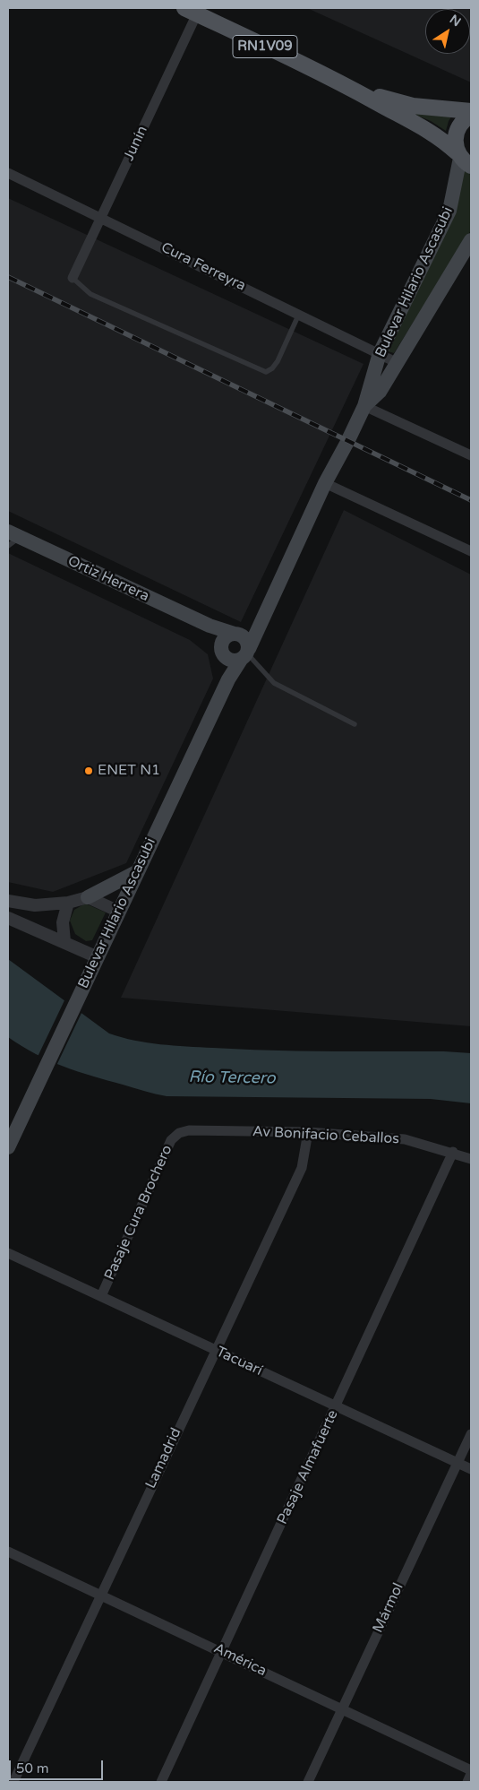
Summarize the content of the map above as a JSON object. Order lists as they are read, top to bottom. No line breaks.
{"streets":{"main road":["RN1V09","Bulevar Hilario Ascasubi","Ortiz Herrera"],"street":["Junín","Cura Ferreyra","Av Bonifacio Ceballos","Pasaje Cura Brochero","Tacuarí","Lamadrid","Pasaje Almafuerte","Mármol","América"]},"crossings":[["RN1V09","Junín"],["RN1V09","Bulevar Hilario Ascasubi"],["Junín","Cura Ferreyra"],["Cura Ferreyra","Bulevar Hilario Ascasubi"],["Bulevar Hilario Ascasubi","Ortiz Herrera"],["Av Bonifacio Ceballos","Pasaje Cura Brochero"],["Av Bonifacio Ceballos","Lamadrid"],["Av Bonifacio Ceballos","Pasaje Almafuerte"],["Pasaje Cura Brochero","Tacuarí"],["Tacuarí","Lamadrid"],["Tacuarí","Pasaje Almafuerte"],["Tacuarí","Mármol"],["Lamadrid","América"],["Pasaje Almafuerte","América"],["Mármol","América"]],"water":["Río Tercero"],"places":["ENET N1"],"scale_bar":"50 m","north":"top right"}
